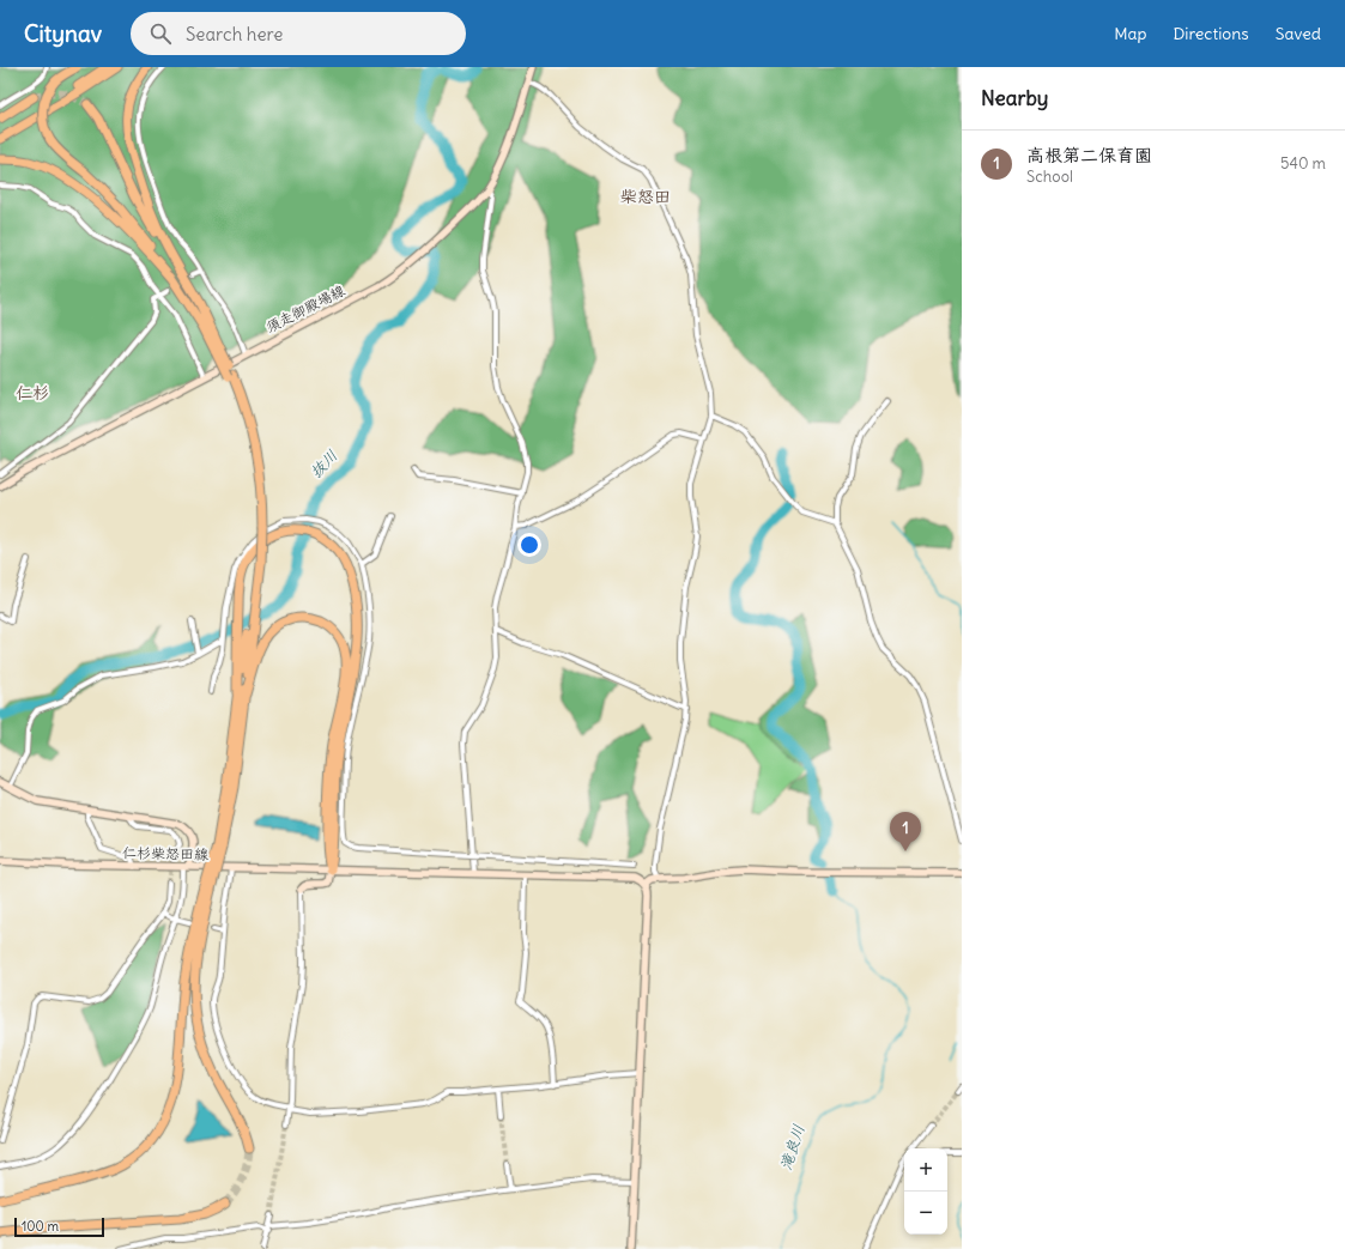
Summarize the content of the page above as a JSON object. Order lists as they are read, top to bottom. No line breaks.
{"streets":{"street":["須走御殿場線","仁杉柴怒田線"]},"districts":["柴怒田","仁杉"],"water":["抜川","滝良川"],"scale_bar":"100 m","page":{"header":"Citynav","search":"Search here","nav":["Map","Directions","Saved"],"heading":"Nearby","list":[{"mark":"1","name":"高根第二保育園","note":"School","value":"540 m"}],"pins":"1","map_buttons":["+","−"],"scale":"100 m"}}
